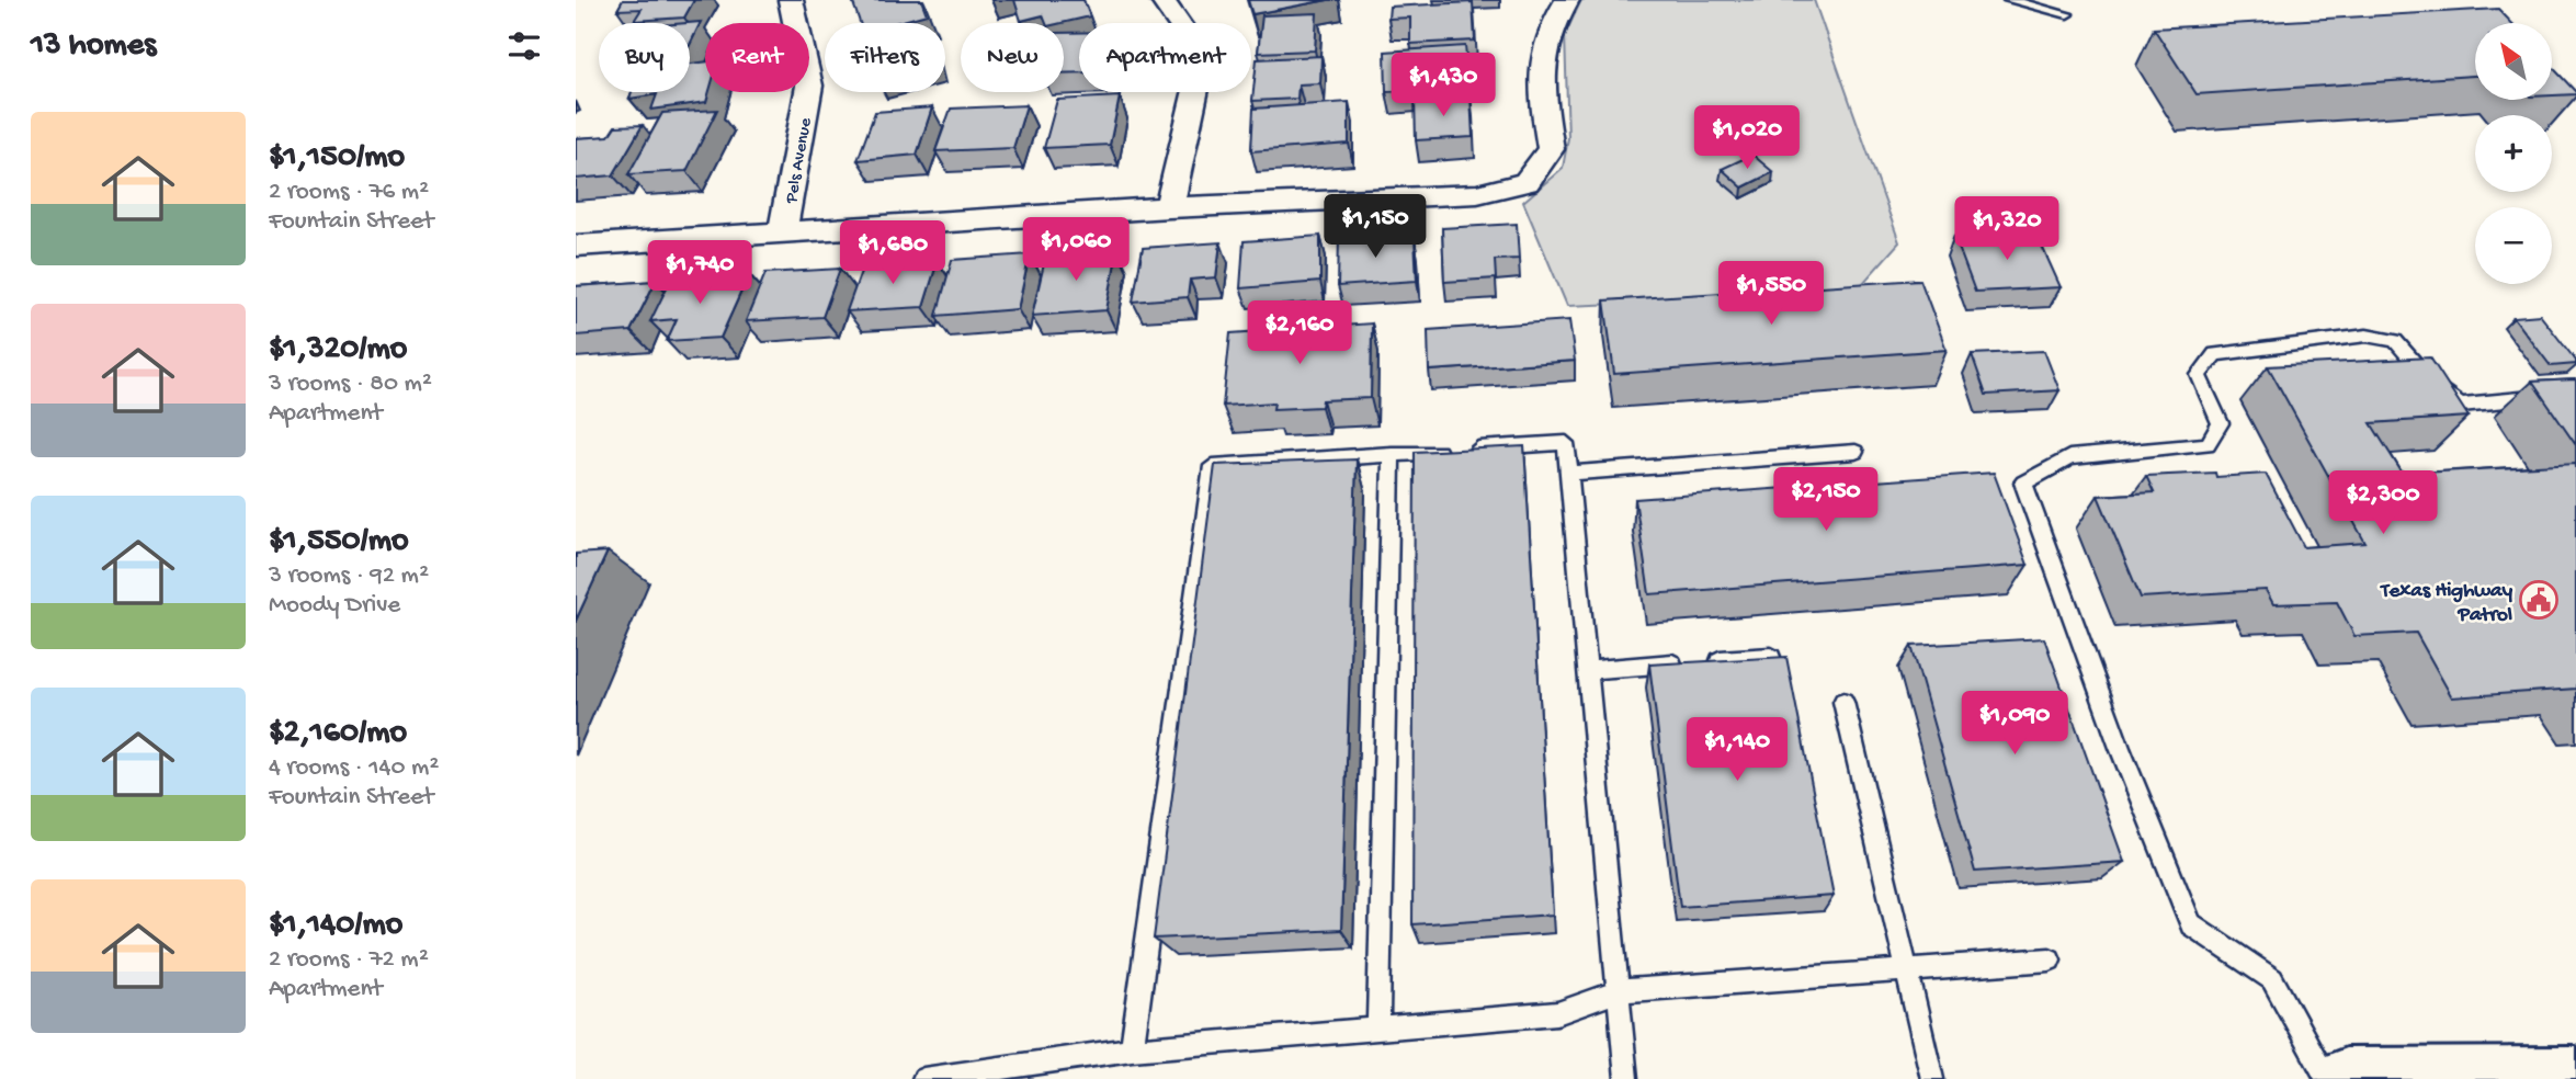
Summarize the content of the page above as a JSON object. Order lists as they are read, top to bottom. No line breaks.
{"streets":{"street":["Pels Avenue"]},"places":{"public building":["Texas Highway Patrol"]},"north":"top left","page":{"heading":"13 homes","map_buttons":["+","−"],"chip":["Buy","Rent","Filters","New","Apartment"],"price":["$1,430","$1,020","$1,150","$1,320","$1,060","$1,680","$1,740","$1,550","$2,160","$2,150","$2,300","$1,090","$1,140"],"list":[{"name":"$1,150/mo","note":"2 rooms · 76 m² · Fountain Street"},{"name":"$1,320/mo","note":"3 rooms · 80 m² · Apartment"},{"name":"$1,550/mo","note":"3 rooms · 92 m² · Moody Drive"},{"name":"$2,160/mo","note":"4 rooms · 140 m² · Fountain Street"},{"name":"$1,140/mo","note":"2 rooms · 72 m² · Apartment"}]}}
